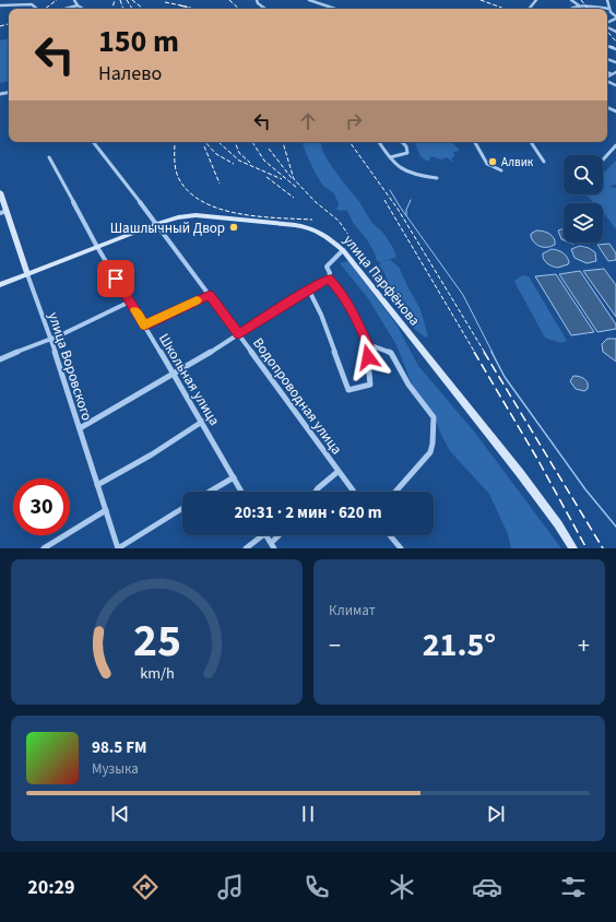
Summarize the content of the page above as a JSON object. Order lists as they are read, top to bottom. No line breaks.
{"streets":{"main road":["улица Парфёнова","улица Воровского"],"street":["Школьная улица","Водопроводная улица"]},"crossings":[["улица Парфёнова","улица Воровского"],["улица Парфёнова","Школьная улица"],["улица Парфёнова","Водопроводная улица"]],"places":["Алвик","Шашлычный Двор"],"page":{"turn":["150 m","Налево"],"limit":"30","trip":"20:31 · 2 мин · 620 m","tile":"Климат","heat":["−","21.5°","+"],"song":["98.5 FM","Музыка"],"tabs":"20:29","gauge":["25","km/h"]}}
